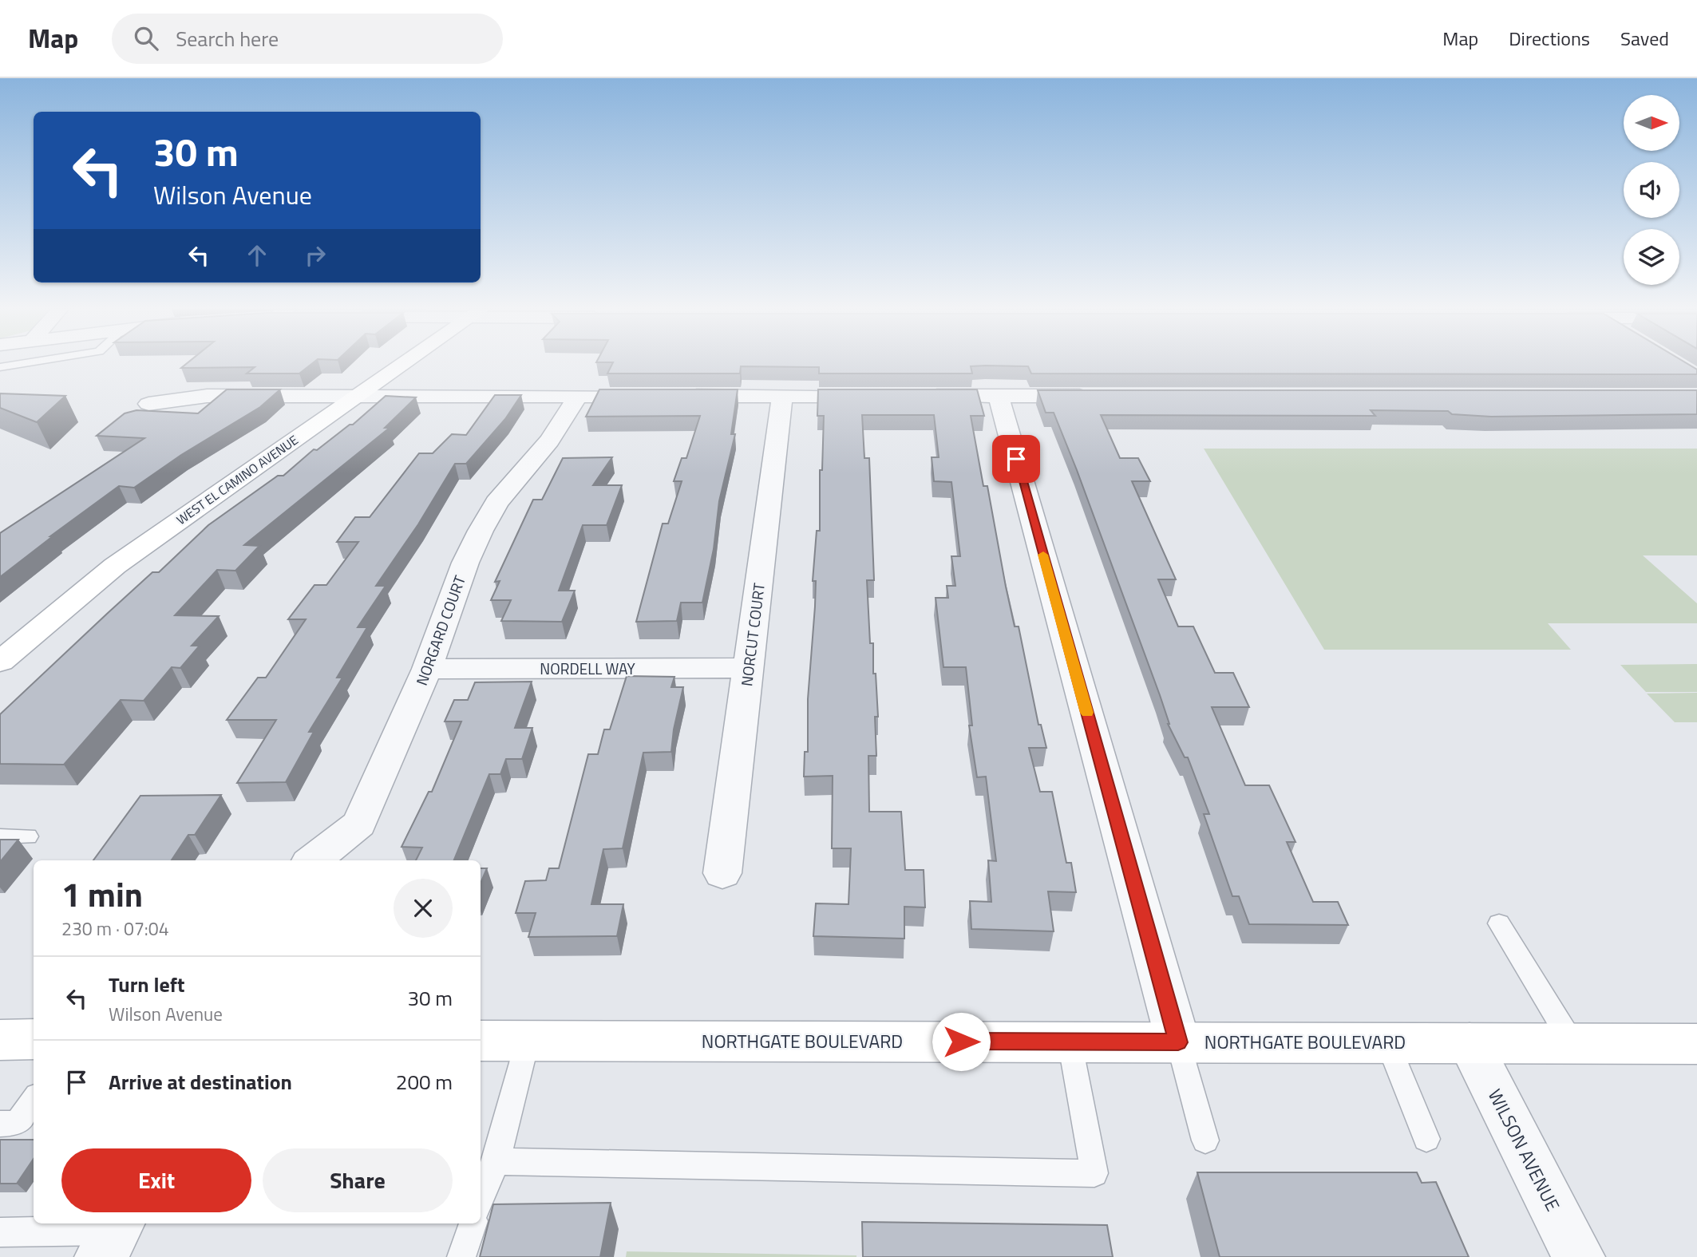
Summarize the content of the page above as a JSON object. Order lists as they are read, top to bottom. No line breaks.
{"streets":{"main road":["WEST EL CAMINO AVENUE","NORTHGATE BOULEVARD"],"street":["NORGARD COURT","NORCUT COURT","NORDELL WAY","WILSON AVENUE"]},"crossings":[["NORGARD COURT","NORDELL WAY"],["NORCUT COURT","NORDELL WAY"],["NORTHGATE BOULEVARD","WILSON AVENUE"]],"north":"right","page":{"header":"Map","search":"Search here","nav":["Map","Directions","Saved"],"turn":["30 m","Wilson Avenue"],"heading":["1 min","230 m · 07:04"],"list":[{"name":"Turn left","note":"Wilson Avenue","value":"30 m"},{"name":"Arrive at destination","value":"200 m"}],"buttons":["Exit","Share"]}}
